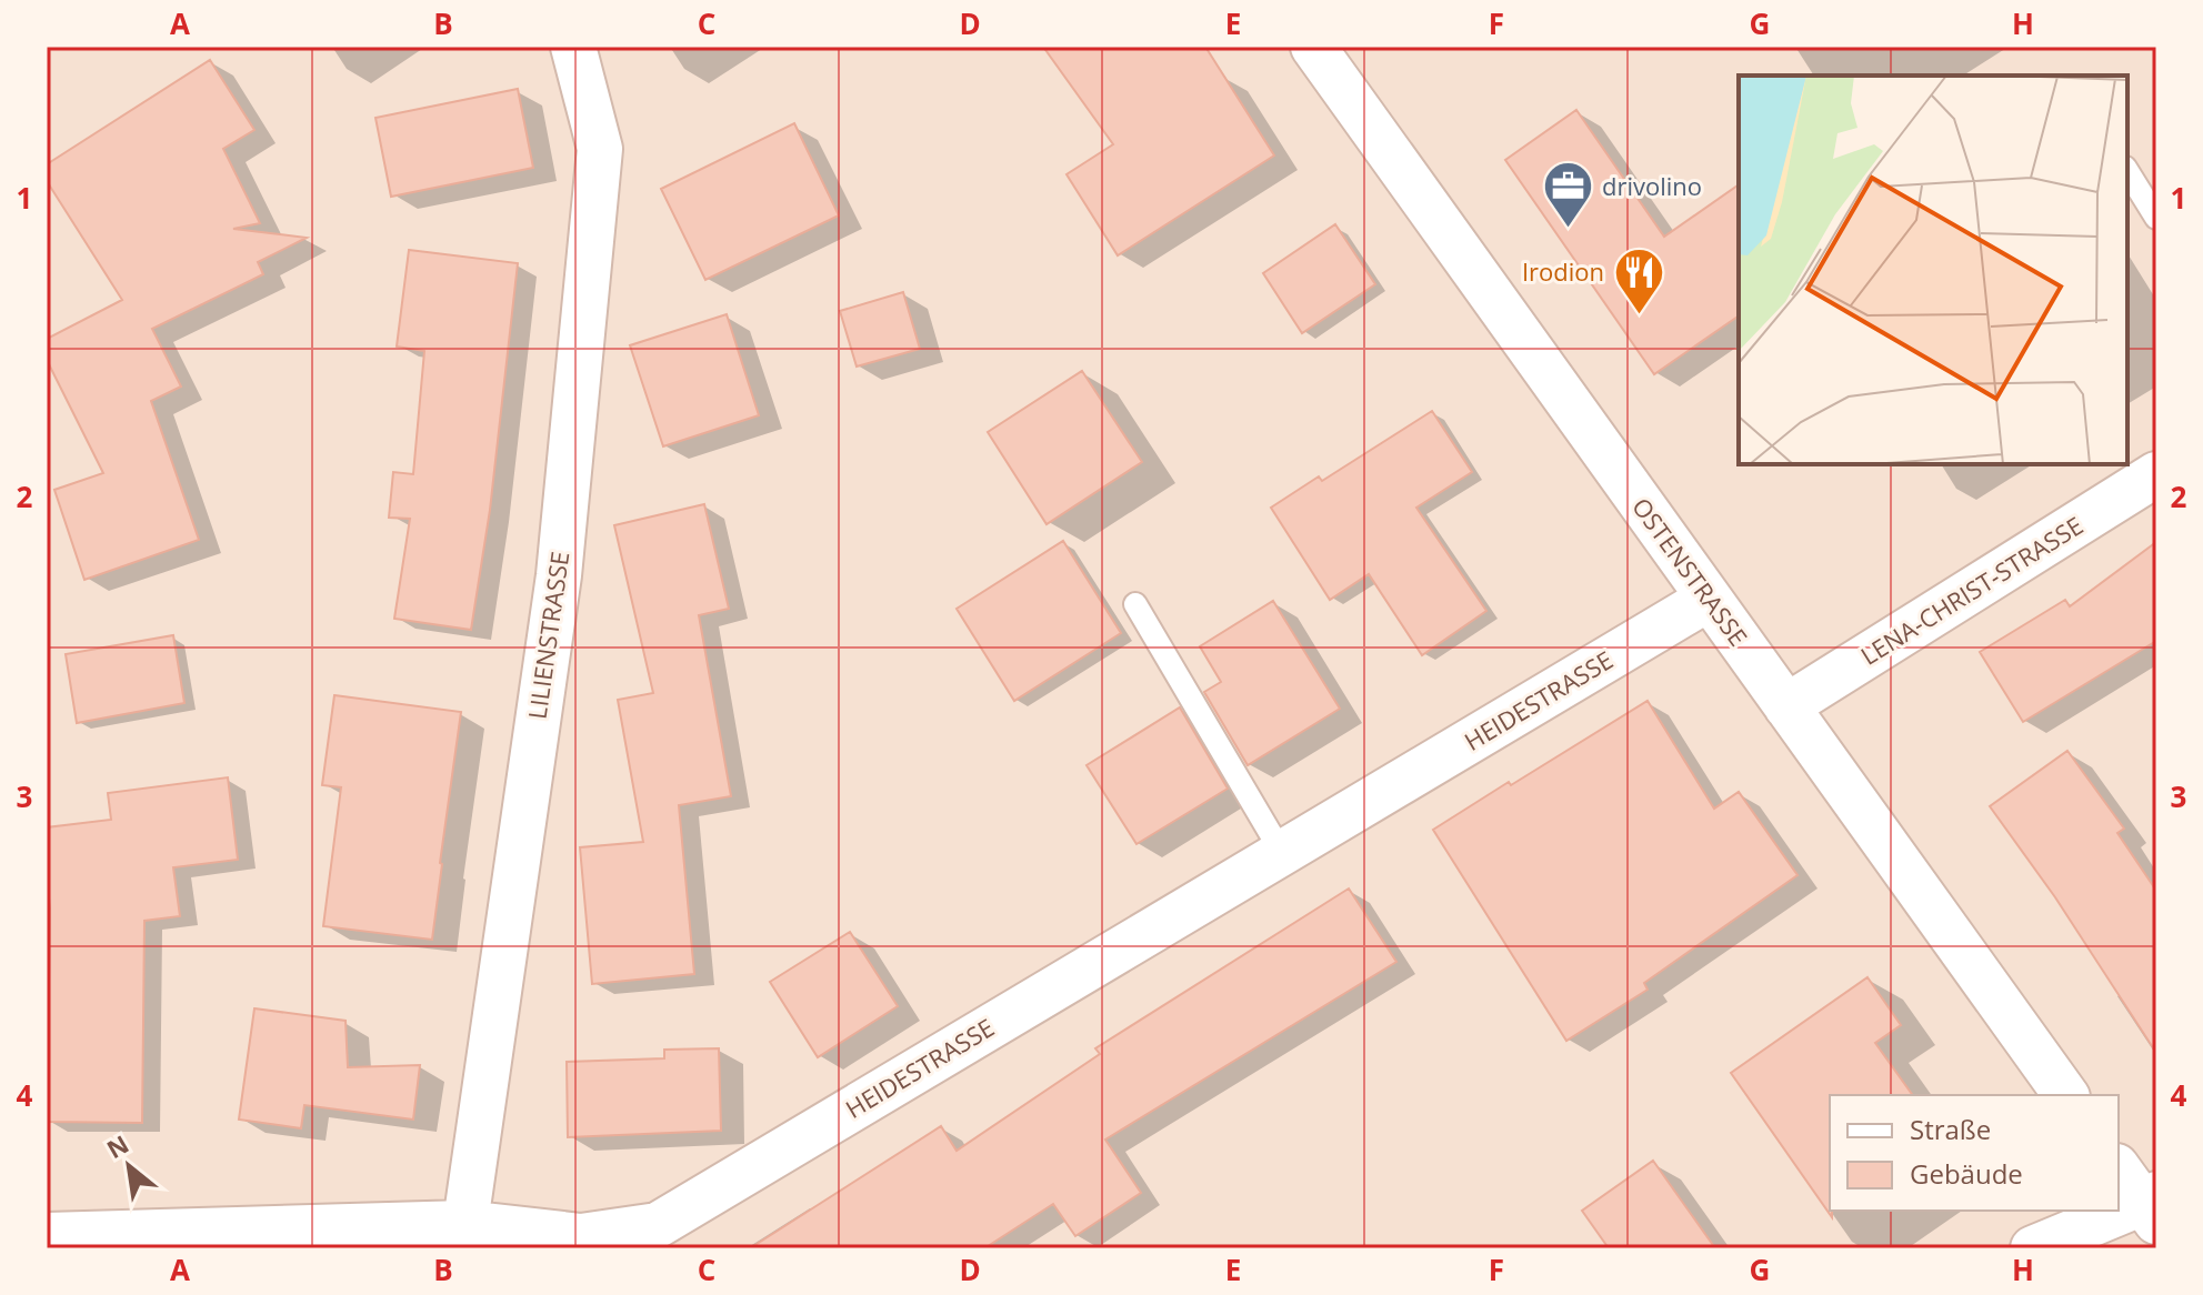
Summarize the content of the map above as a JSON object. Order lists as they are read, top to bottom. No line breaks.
{"streets":{"street":["OSTENSTRASSE","LENA-CHRIST-STRASSE","LILIENSTRASSE","HEIDESTRASSE"]},"crossings":[["OSTENSTRASSE","LENA-CHRIST-STRASSE"],["OSTENSTRASSE","HEIDESTRASSE"],["LILIENSTRASSE","HEIDESTRASSE"]],"places":{"office":["drivolino"],"restaurant":["Irodion"]},"legend":["Straße","Gebäude"],"north":"top left","grid":{"columns":["A","B","C","D","E","F","G","H"],"rows":["1","2","3","4"]}}
